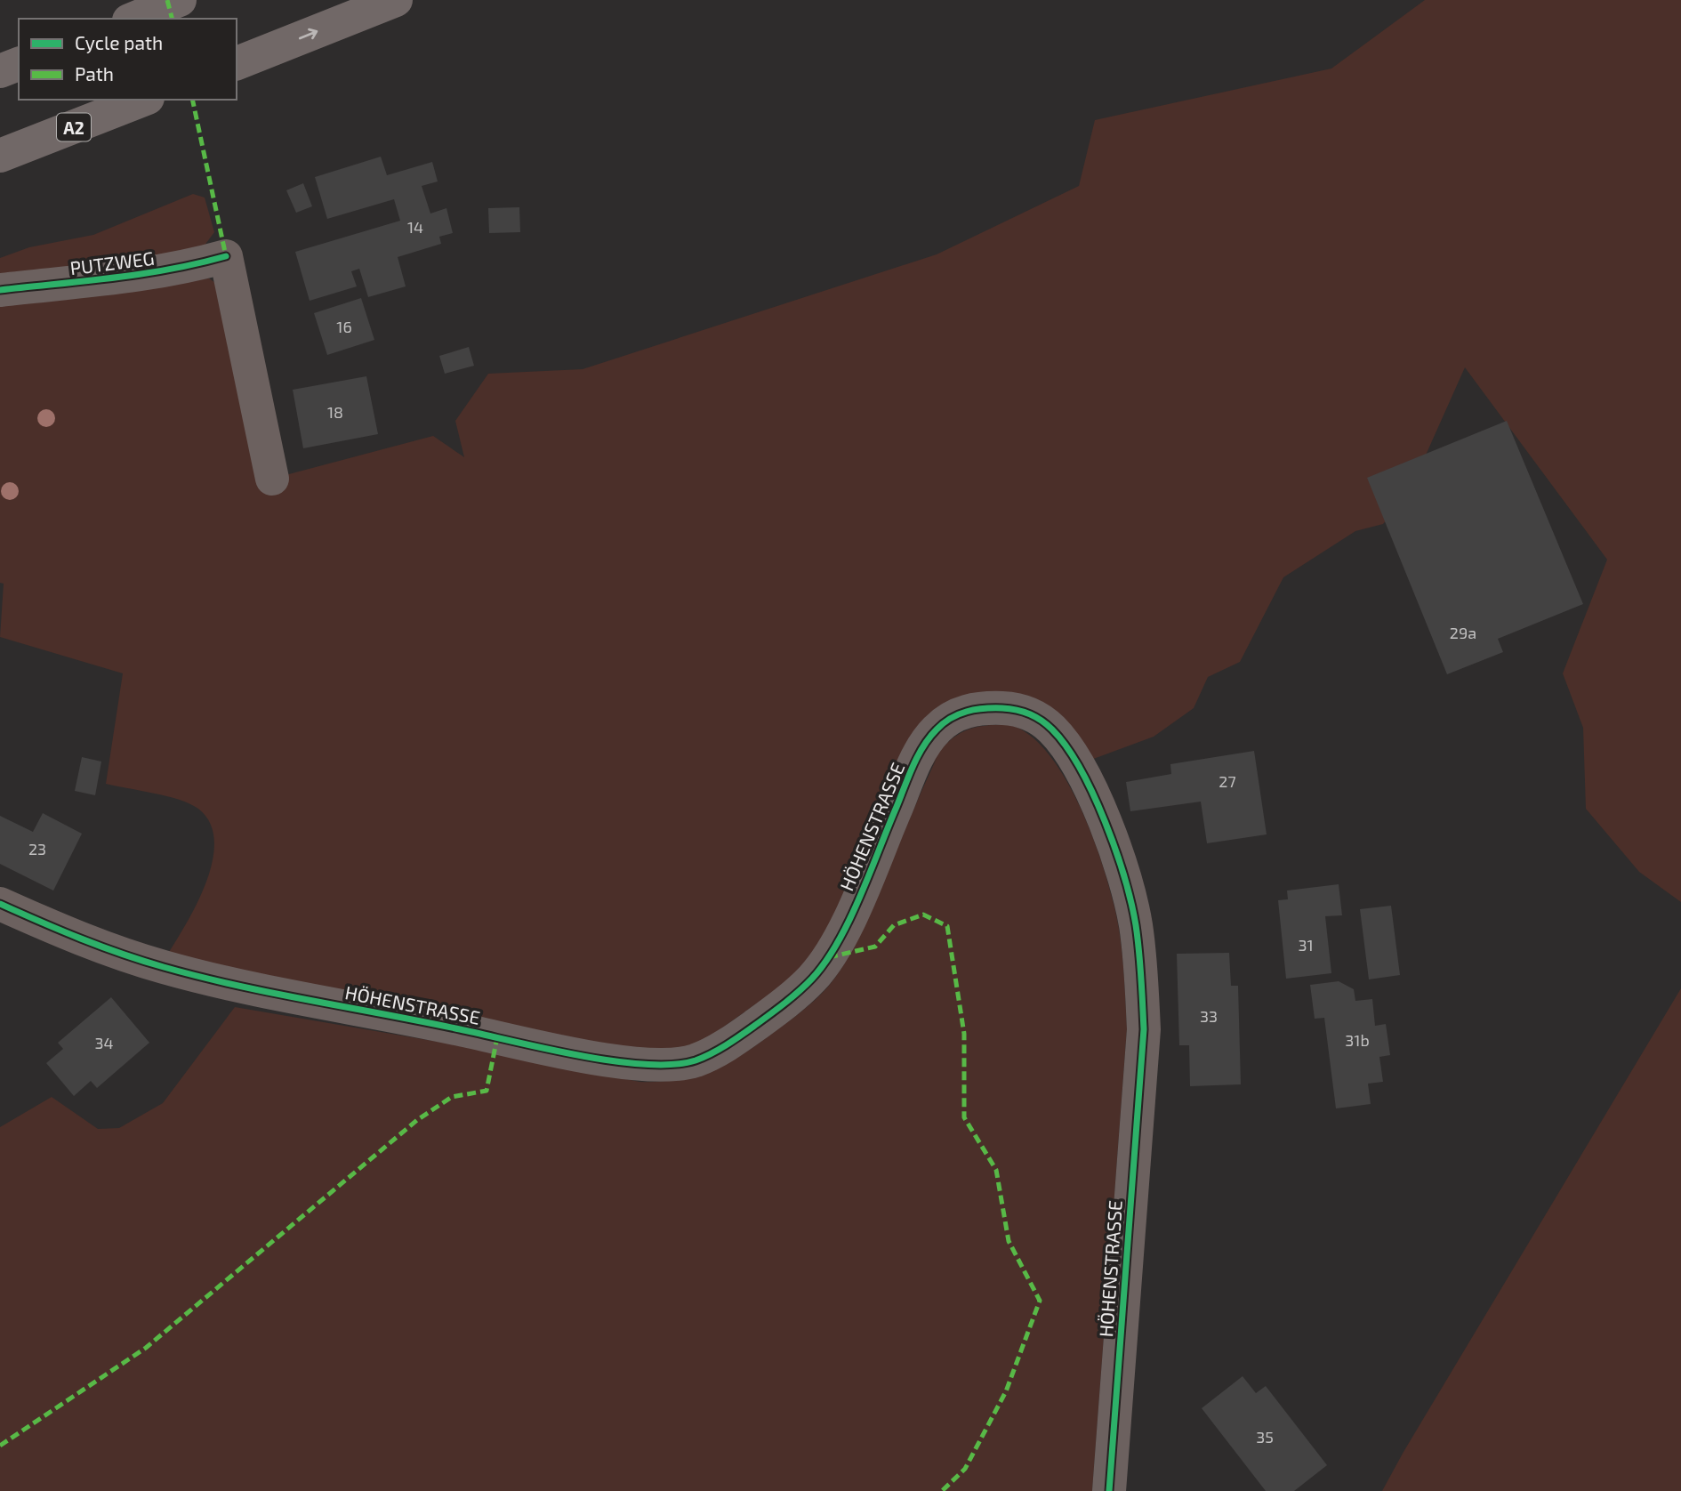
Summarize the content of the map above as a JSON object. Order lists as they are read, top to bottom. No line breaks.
{"streets":{"highway":["A2"],"street":["PUTZWEG","HÖHENSTRASSE"]},"house_numbers":["14","16","18","29a","27","23","31","33","31b","34","35"],"legend":["Cycle path","Path"]}
